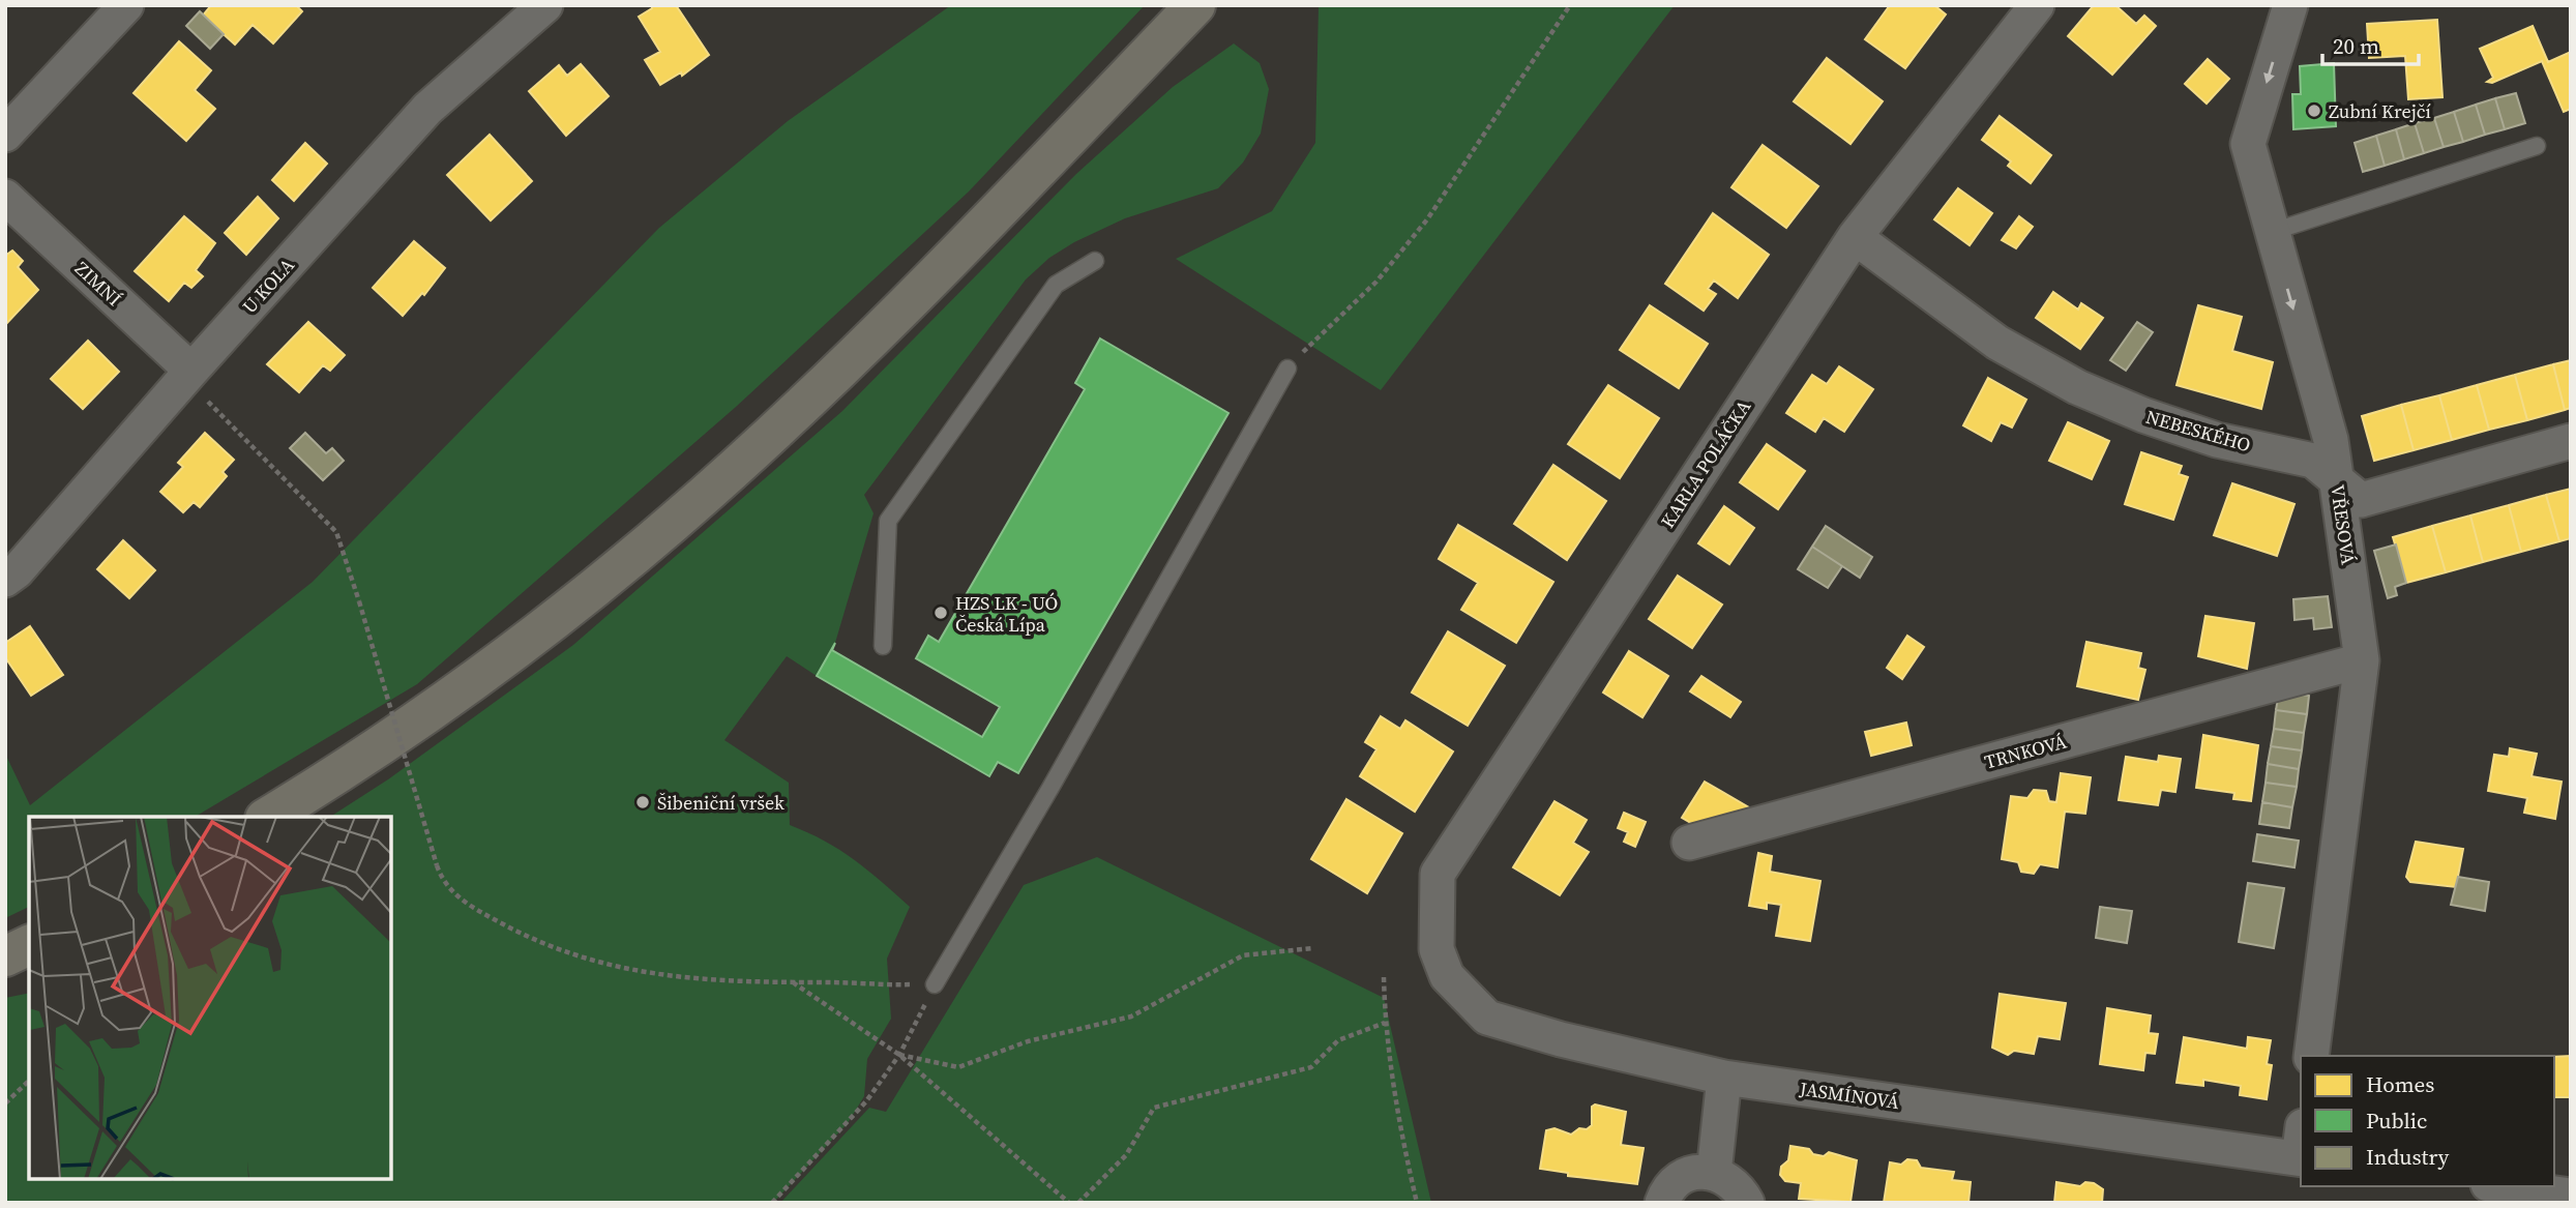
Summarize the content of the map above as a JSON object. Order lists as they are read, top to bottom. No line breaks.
{"streets":{"street":["ZIMNÍ","U KOLA","NEBESKÉHO","KARLA POLÁČKA","VŘESOVÁ","TRNKOVÁ","JASMÍNOVÁ"]},"crossings":[["ZIMNÍ","U KOLA"],["NEBESKÉHO","KARLA POLÁČKA"],["NEBESKÉHO","VŘESOVÁ"],["KARLA POLÁČKA","JASMÍNOVÁ"],["VŘESOVÁ","TRNKOVÁ"]],"one_way":["VŘESOVÁ"],"places":["Zubní Krejčí","HZS LK - UÓ Česká Lípa","Šibeniční vršek"],"legend":["Homes","Public","Industry"],"scale_bar":"20 m"}
